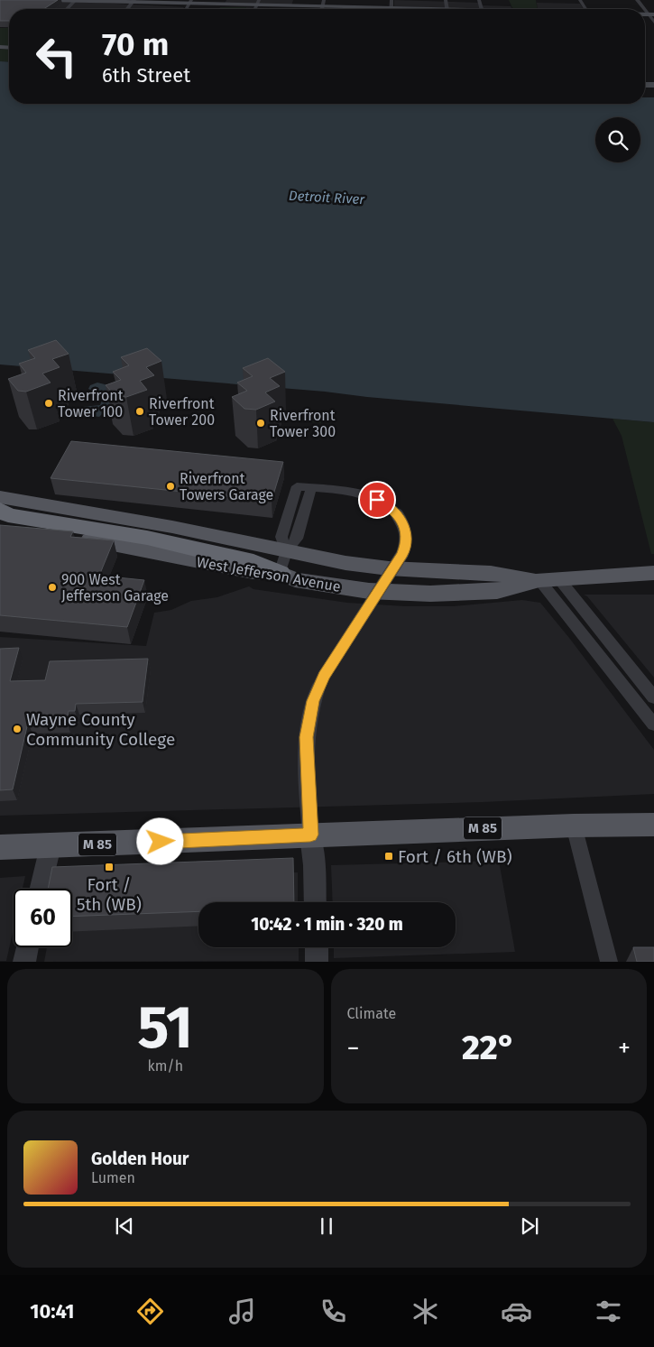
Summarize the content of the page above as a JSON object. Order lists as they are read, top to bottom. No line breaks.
{"streets":{"main road":["West Jefferson Avenue","M 85"]},"water":["Detroit River"],"places":{"other":["Riverfront Tower 100","Riverfront Tower 200","Riverfront Tower 300","Riverfront Towers Garage","900 West Jefferson Garage","Wayne County Community College"],"transit":["Fort / 6th (WB)","Fort / 5th (WB)"]},"page":{"turn":["70 m","6th Street"],"limit":"60","trip":"10:42 · 1 min · 320 m","tile":[["51","km/h"],"Climate"],"heat":["−","22°","+"],"song":["Golden Hour","Lumen"],"tabs":"10:41"}}
